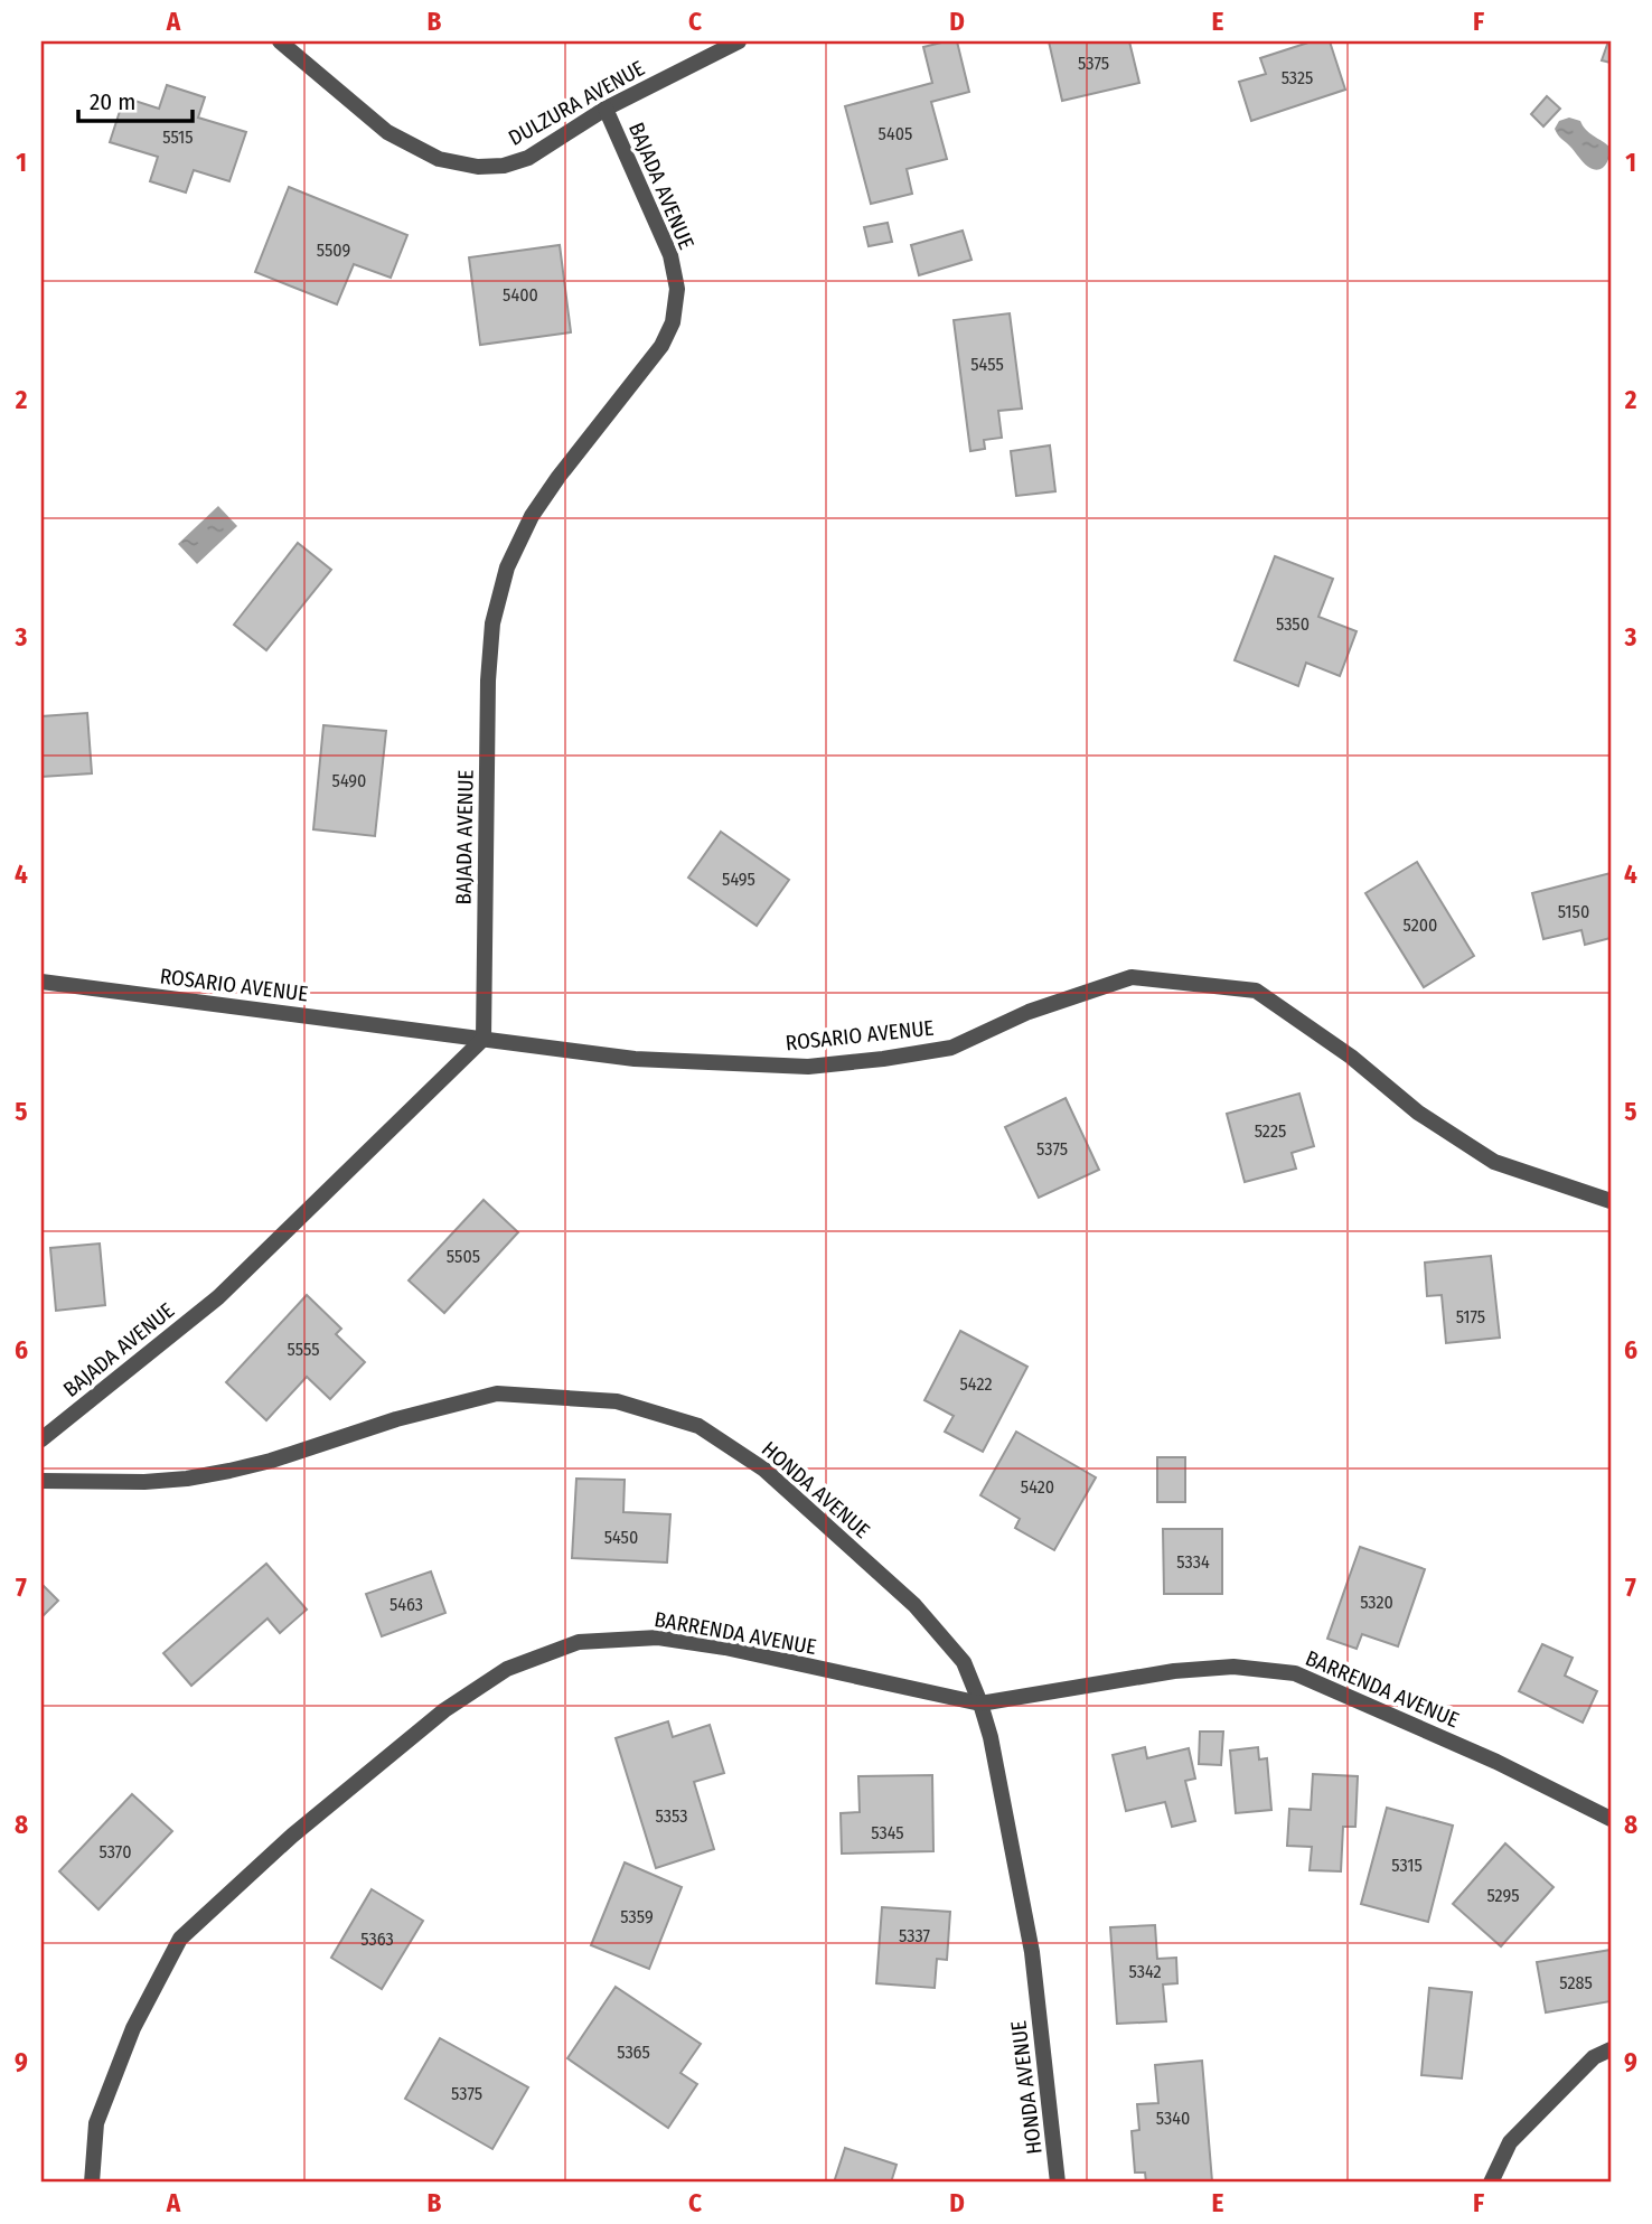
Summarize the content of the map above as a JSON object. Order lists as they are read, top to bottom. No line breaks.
{"streets":{"street":["DULZURA AVENUE","BAJADA AVENUE","ROSARIO AVENUE","HONDA AVENUE","BARRENDA AVENUE"]},"crossings":[["DULZURA AVENUE","BAJADA AVENUE"],["BAJADA AVENUE","ROSARIO AVENUE"],["HONDA AVENUE","BARRENDA AVENUE"]],"house_numbers":["5375","5325","5405","5515","5509","5400","5455","5350","5490","5495","5150","5200","5225","5375","5505","5175","5555","5422","5420","5450","5334","5320","5463","5353","5345","5370","5315","5295","5359","5337","5363","5342","5285","5365","5375","5340"],"scale_bar":"20 m","grid":{"columns":["A","B","C","D","E","F"],"rows":["1","2","3","4","5","6","7","8","9"]}}
